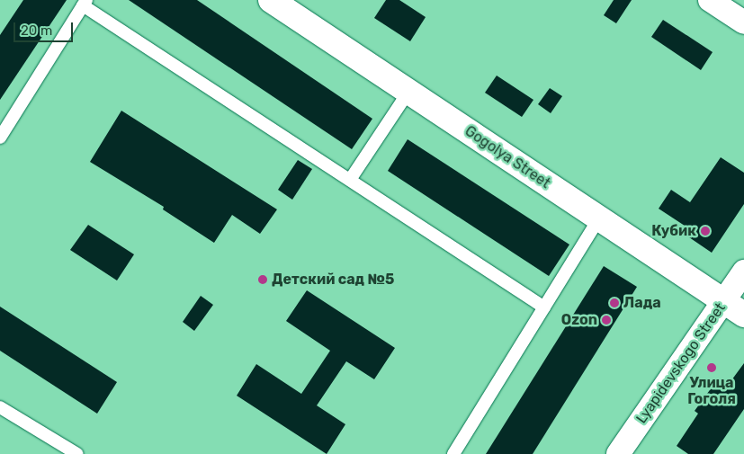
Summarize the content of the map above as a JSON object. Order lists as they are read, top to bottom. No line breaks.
{"streets":{"main road":["Gogolya Street"],"street":["Lyapidevskogo Street"]},"crossings":[["Gogolya Street","Lyapidevskogo Street"]],"places":["Кубик","Детский сад №5","Лада","Ozon","Улица Гоголя"],"scale_bar":"20 m"}
